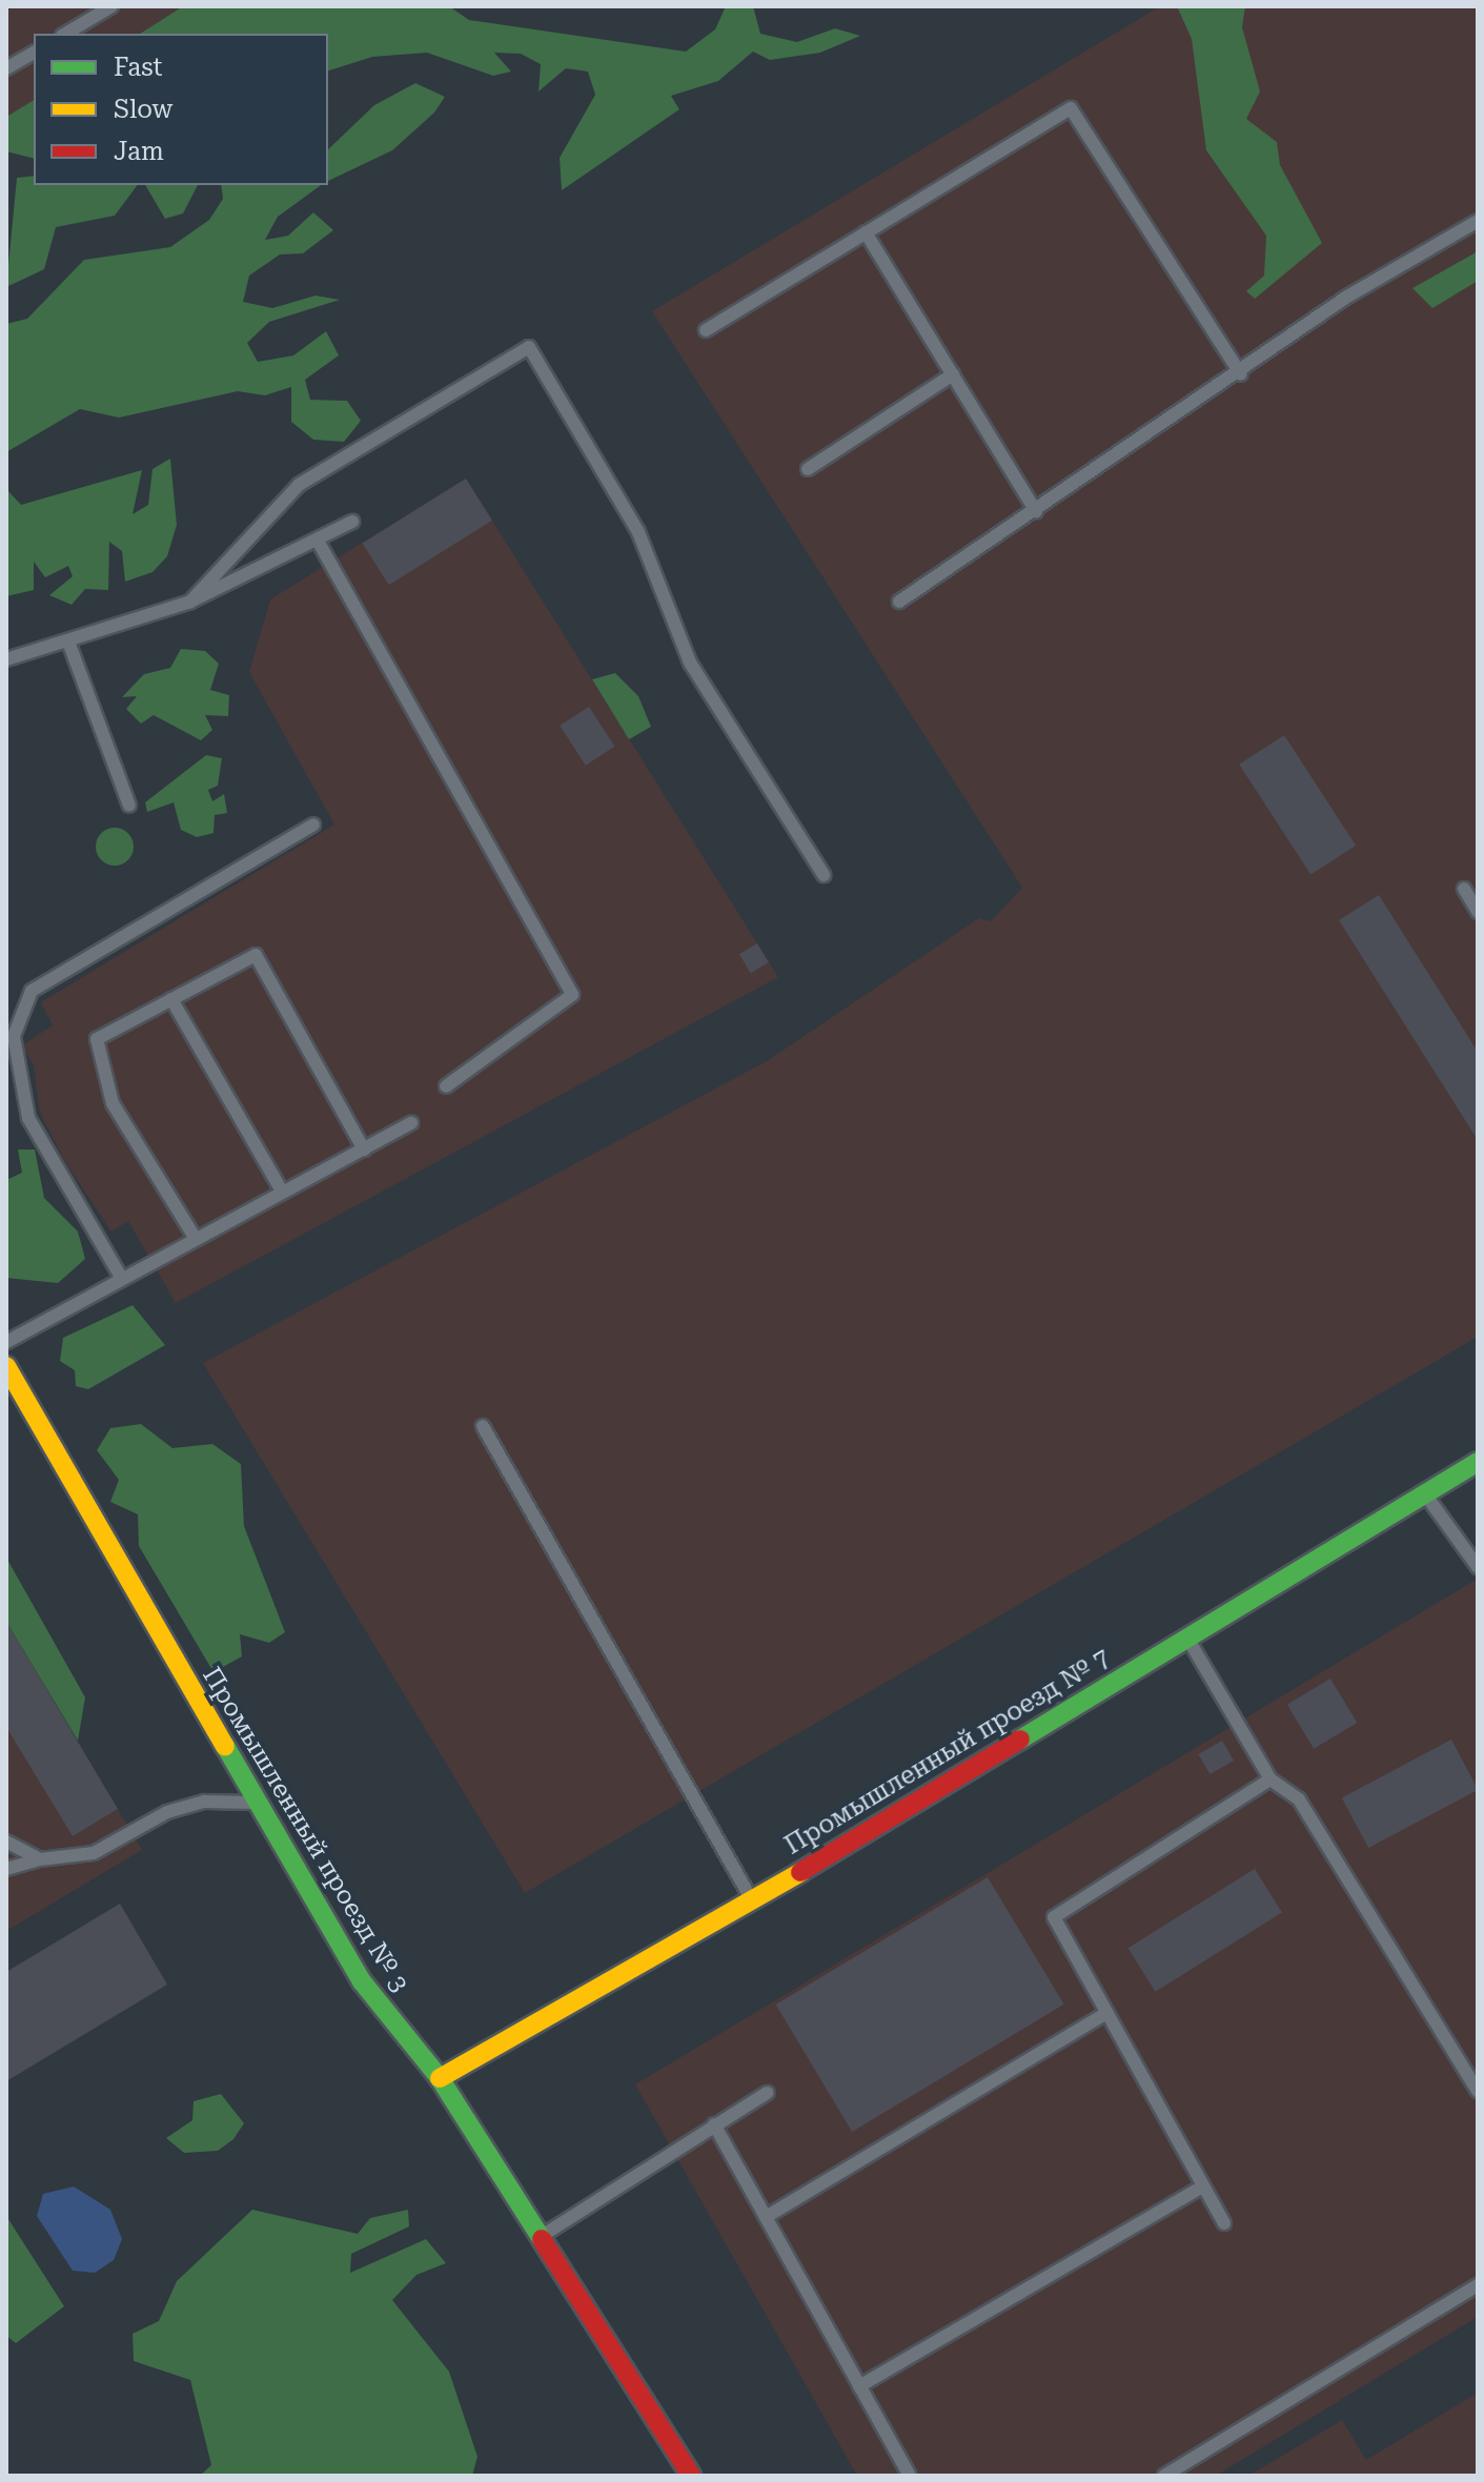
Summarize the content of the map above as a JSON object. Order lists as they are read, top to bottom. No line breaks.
{"streets":{"street":["Промышленный проезд № 7","Промышленный проезд № 3"]},"crossings":[["Промышленный проезд № 7","Промышленный проезд № 3"]],"legend":["Fast","Slow","Jam"]}
